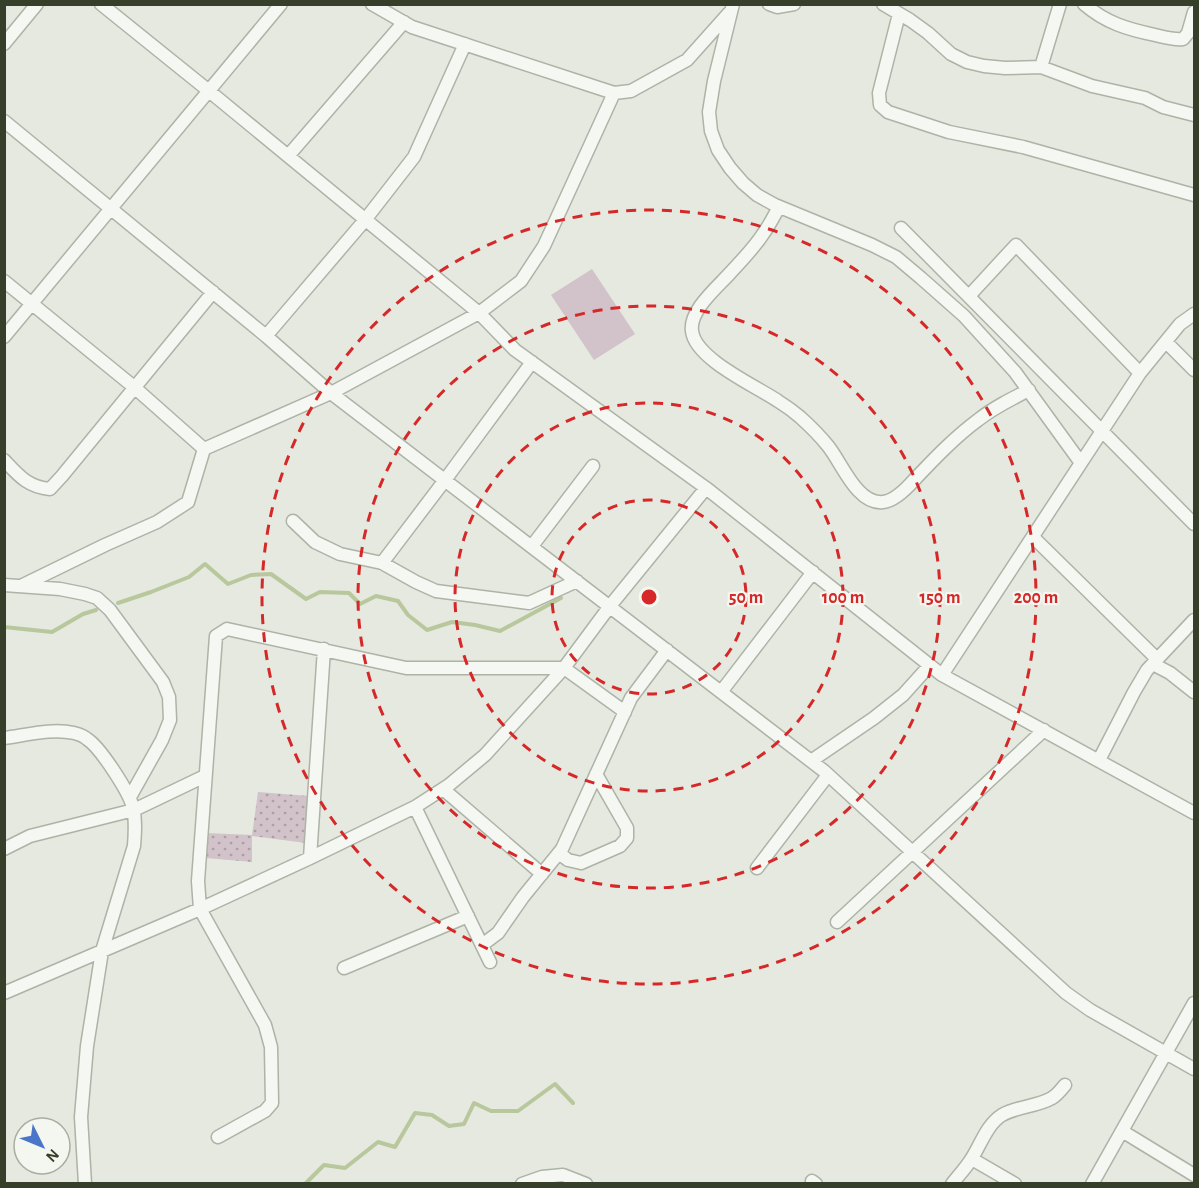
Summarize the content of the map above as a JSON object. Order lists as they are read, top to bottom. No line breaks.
{"north":"bottom right","rings":["50 m","100 m","150 m","200 m"]}
